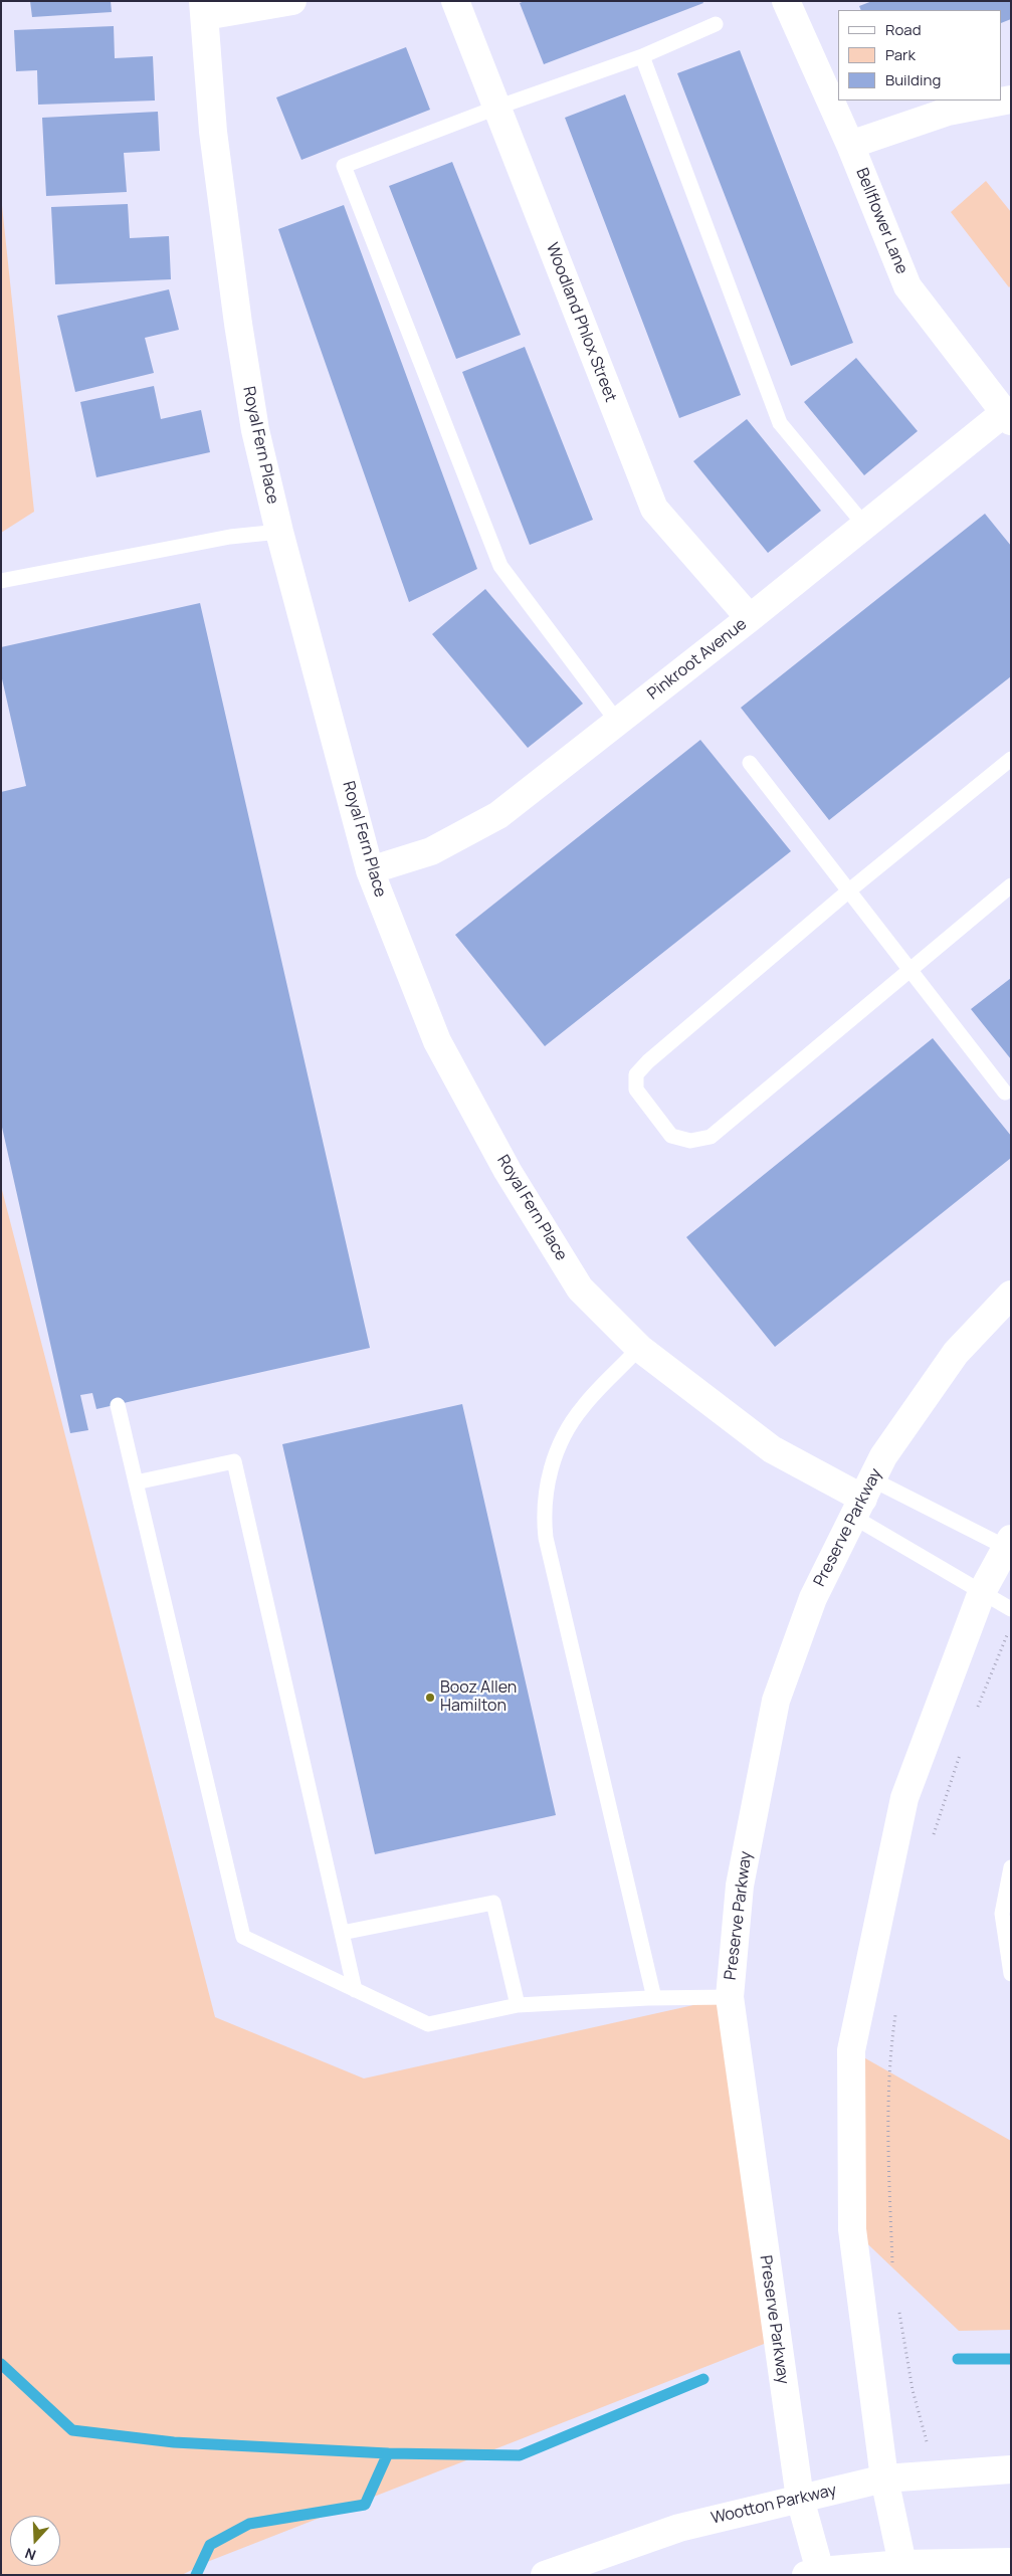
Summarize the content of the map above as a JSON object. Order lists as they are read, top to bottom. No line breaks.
{"streets":{"street":["Bellflower Lane","Woodland Phlox Street","Royal Fern Place","Pinkroot Avenue","Preserve Parkway","Wootton Parkway"]},"crossings":[["Bellflower Lane","Pinkroot Avenue"],["Woodland Phlox Street","Pinkroot Avenue"],["Royal Fern Place","Pinkroot Avenue"],["Royal Fern Place","Preserve Parkway"],["Preserve Parkway","Wootton Parkway"]],"places":["Booz Allen Hamilton"],"legend":["Road","Park","Building"],"north":"bottom"}
